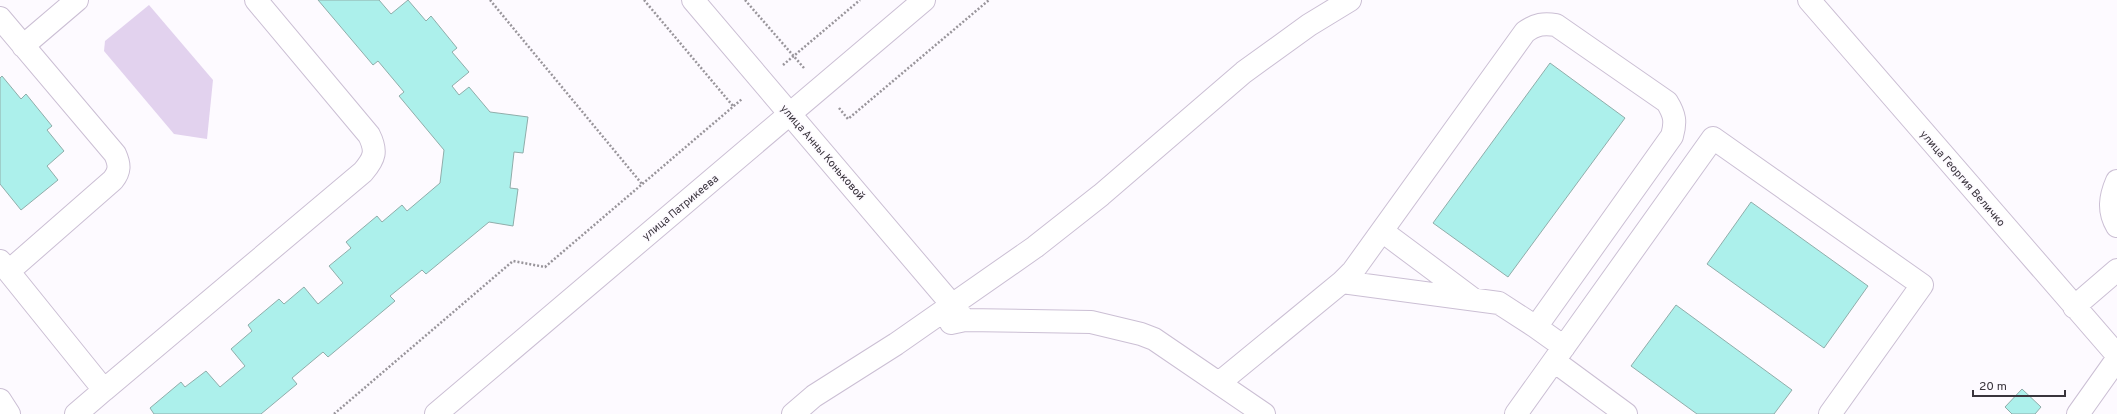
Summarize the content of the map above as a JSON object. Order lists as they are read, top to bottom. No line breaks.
{"streets":{"street":["улица Анны Коньковой","улица Георгия Величко","улица Патрикеева"]},"crossings":[["улица Анны Коньковой","улица Патрикеева"]],"scale_bar":"20 m"}
